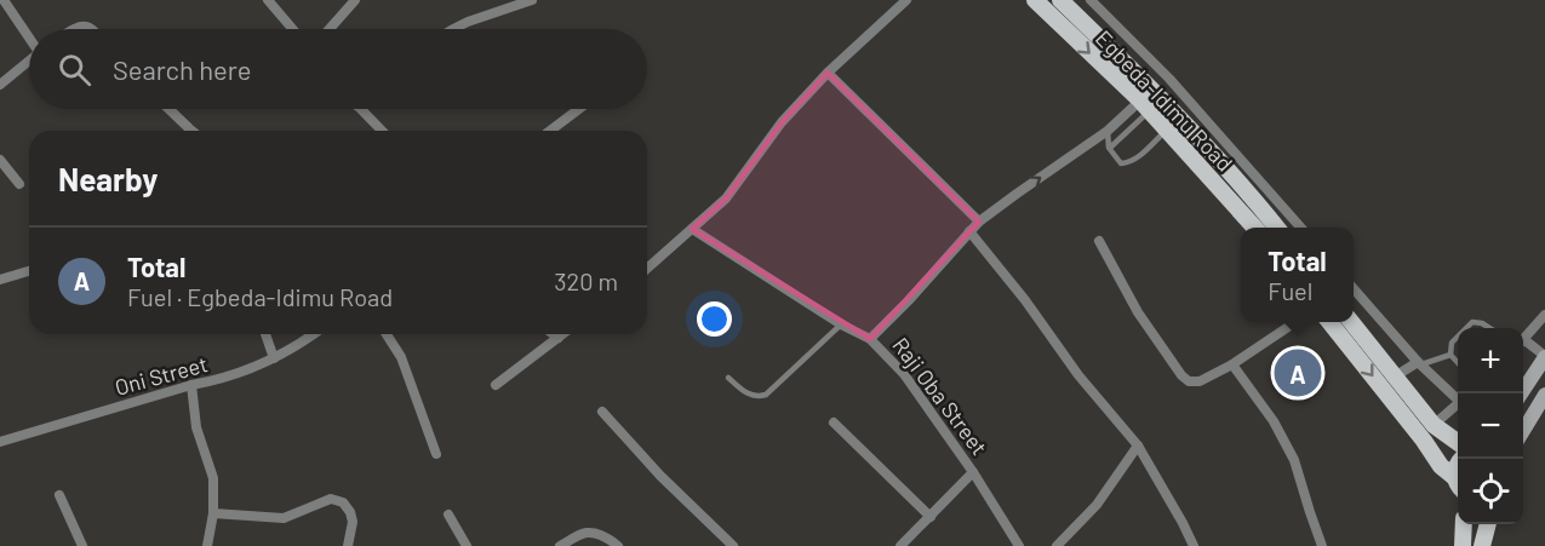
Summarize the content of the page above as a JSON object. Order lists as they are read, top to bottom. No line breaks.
{"streets":{"main road":["Egbeda-Idimu Road"],"street":["Oni Street","Raji Oba Street"]},"page":{"search":"Search here","heading":"Nearby","list":[{"mark":"A","name":"Total","note":"Fuel · Egbeda-Idimu Road","value":"320 m"}],"popup":["Total","Fuel"],"map_buttons":["+","−"],"pins":"A"}}
